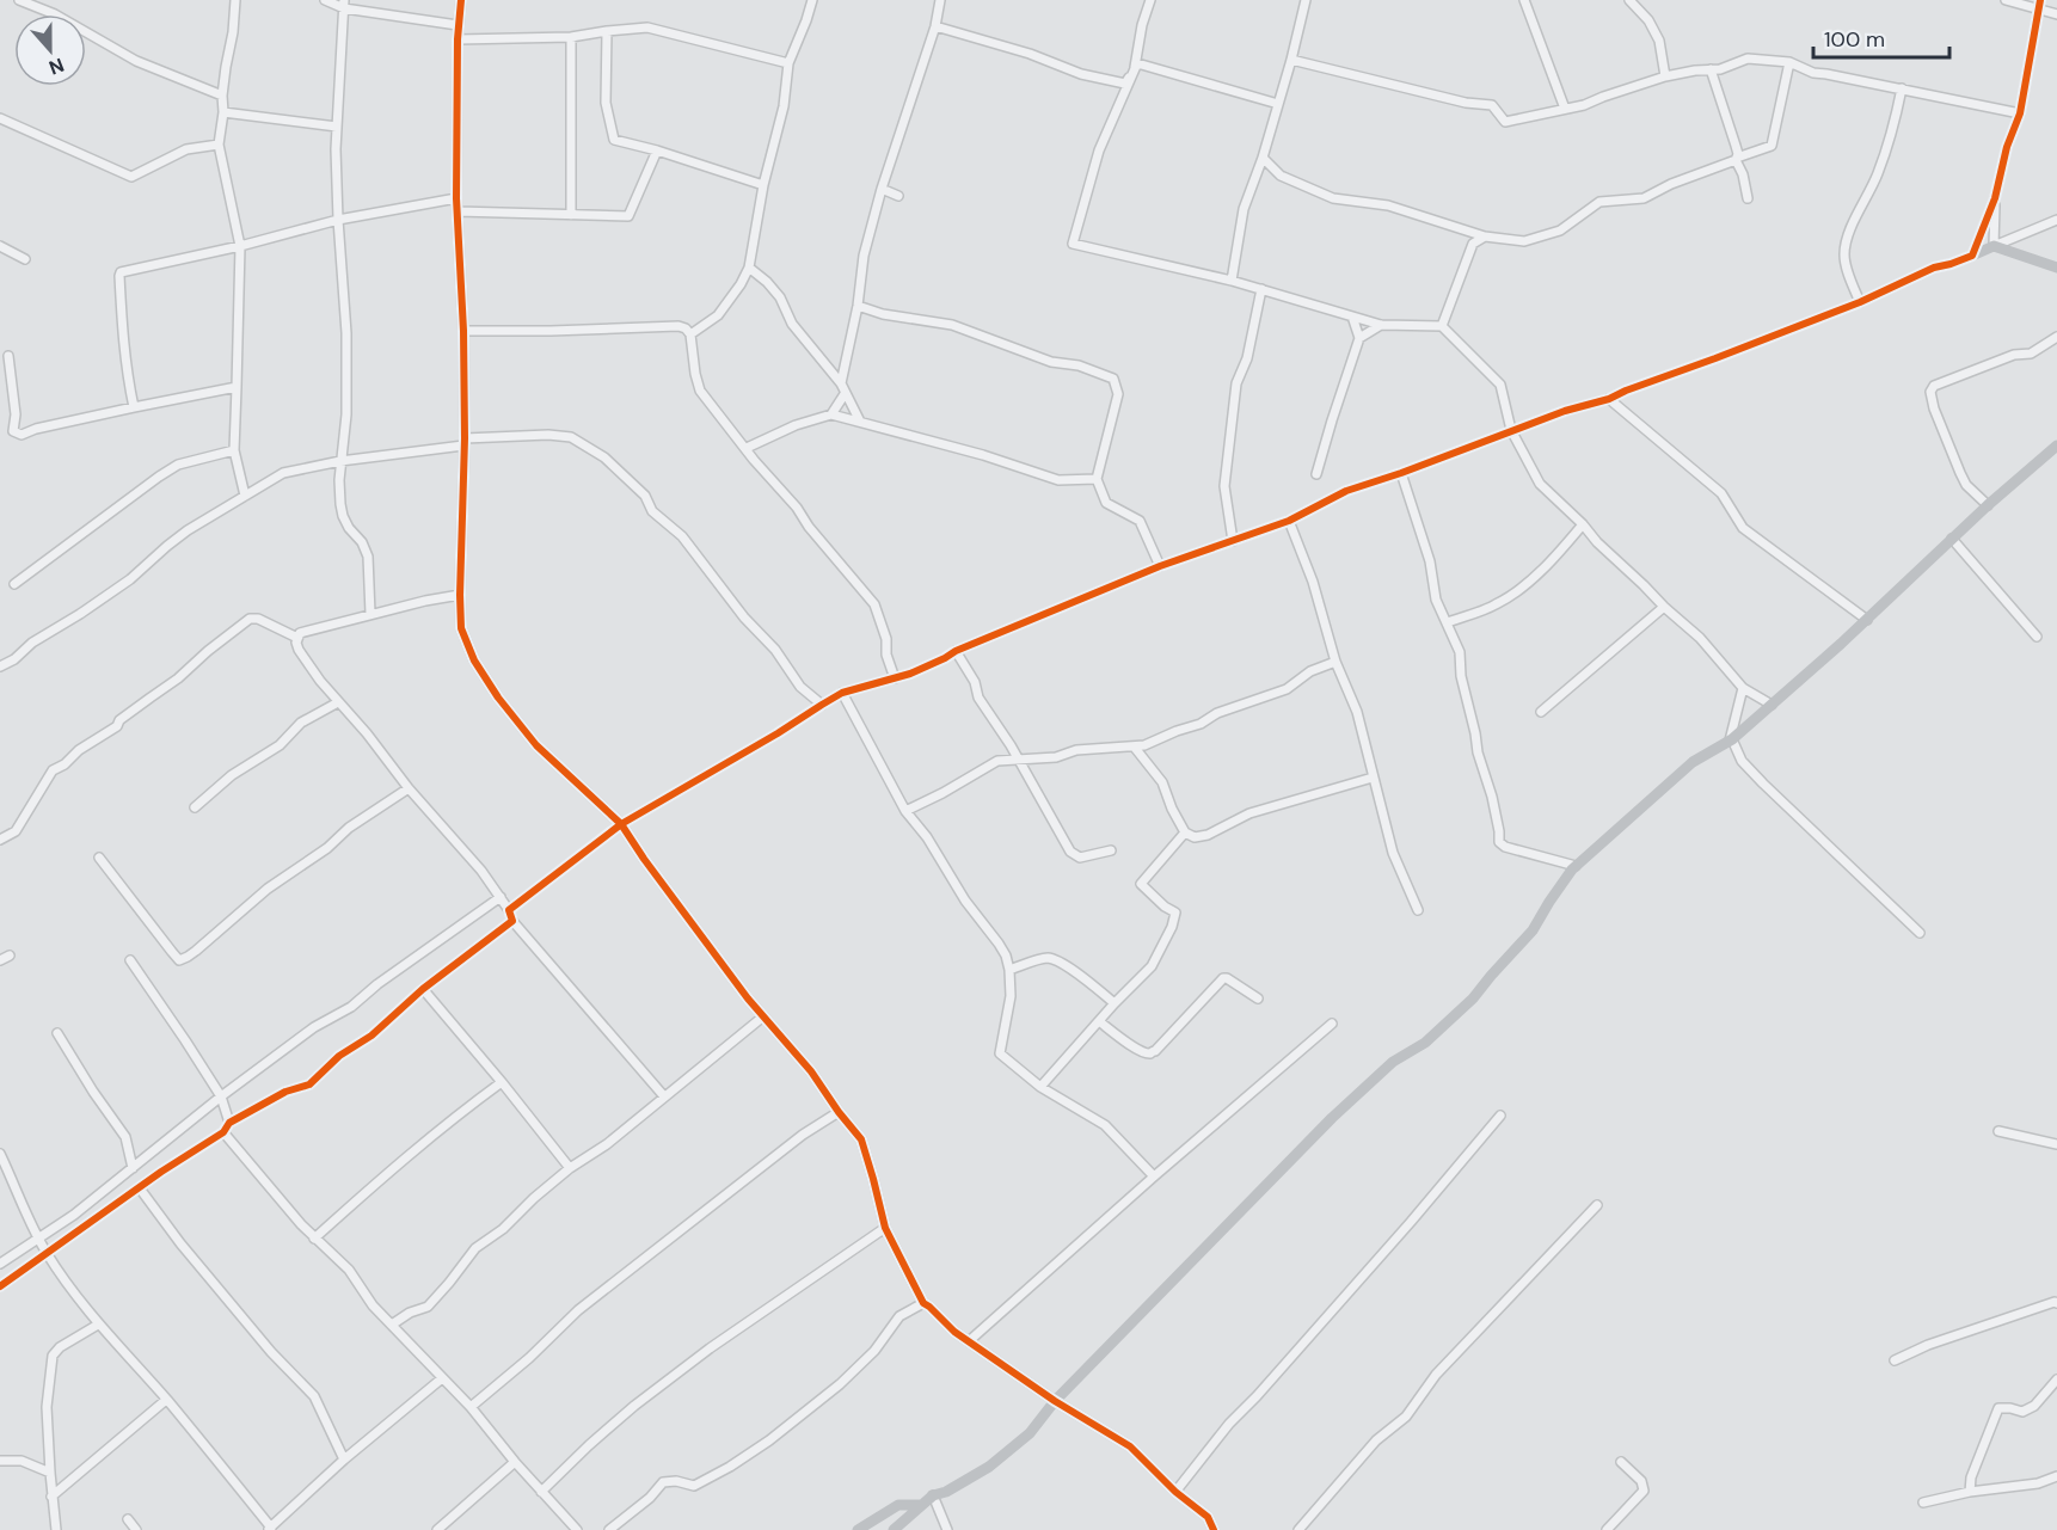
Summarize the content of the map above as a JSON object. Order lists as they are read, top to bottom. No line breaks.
{"scale_bar":"100 m","north":"bottom"}
